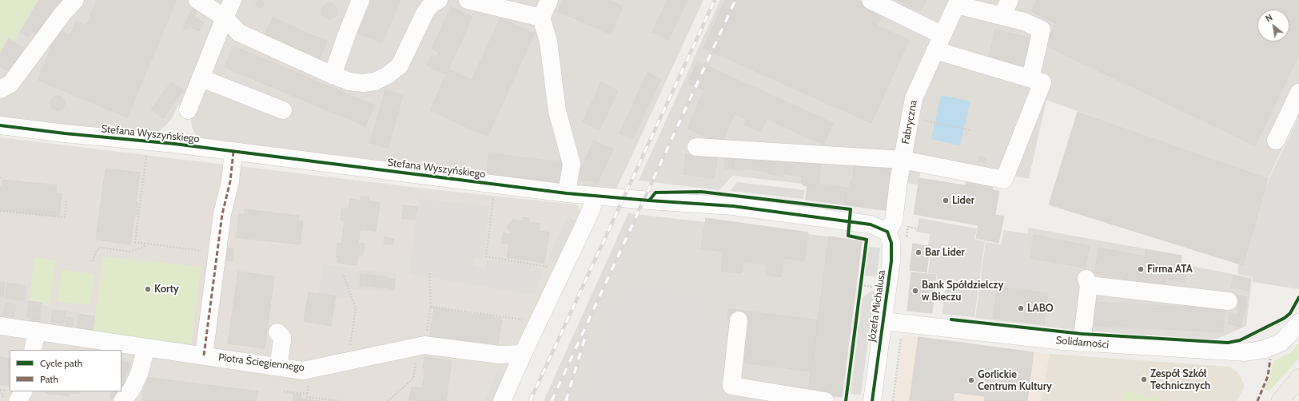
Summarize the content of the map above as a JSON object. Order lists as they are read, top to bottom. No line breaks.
{"streets":{"street":["Fabryczna","Stefana Wyszyńskiego","Józefa Michalusa","Solidarności","Piotra Ściegiennego"]},"crossings":[["Fabryczna","Stefana Wyszyńskiego"],["Fabryczna","Józefa Michalusa"],["Stefana Wyszyńskiego","Józefa Michalusa"],["Józefa Michalusa","Solidarności"]],"places":["Lider","Bar Lider","Firma ATA","Korty","Bank Spółdzielczy w Bieczu","LABO","Zespół Szkół Technicznych","Gorlickie Centrum Kultury"],"legend":["Cycle path","Path"],"north":"top left"}
